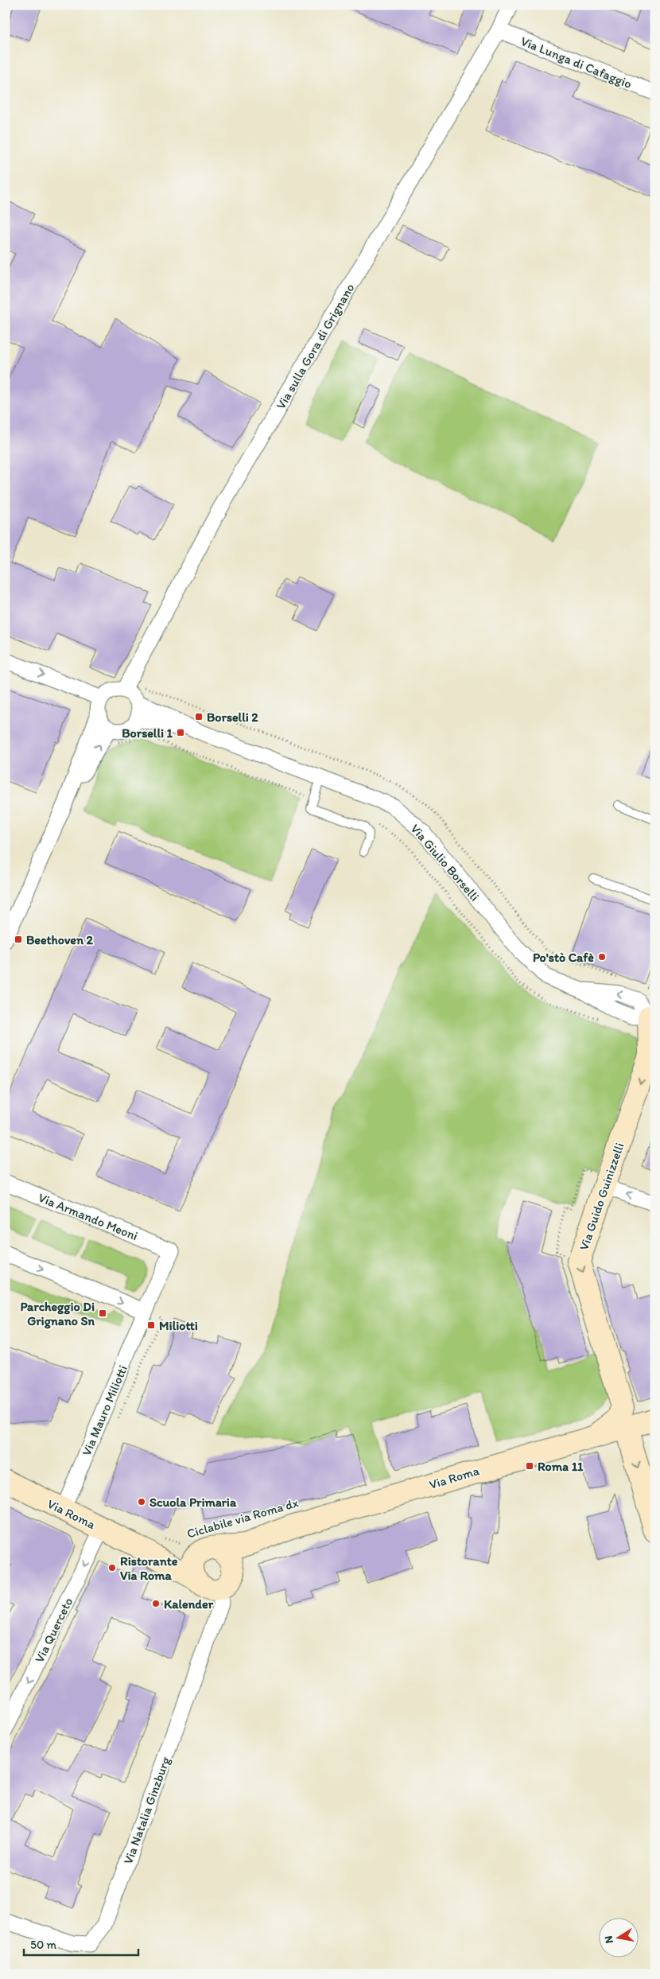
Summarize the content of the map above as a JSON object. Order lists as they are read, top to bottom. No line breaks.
{"streets":{"street":["Via Lunga di Cafaggio","Via sulla Gora di Grignano","Via Giulio Borselli","Via Guido Guinizzelli","Via Armando Meoni","Via Mauro Miliotti","Via Roma","Via Querceto","Via Natalia Ginzburg"],"path":["Ciclabile via Roma dx"]},"crossings":[["Via Lunga di Cafaggio","Via sulla Gora di Grignano"],["Via sulla Gora di Grignano","Via Giulio Borselli"],["Via Giulio Borselli","Via Guido Guinizzelli"],["Via Guido Guinizzelli","Via Roma"],["Via Armando Meoni","Via Mauro Miliotti"],["Via Mauro Miliotti","Via Roma"],["Via Roma","Ciclabile via Roma dx"],["Via Roma","Via Querceto"],["Via Roma","Via Natalia Ginzburg"],["Ciclabile via Roma dx","Via Natalia Ginzburg"]],"one_way":["Via Guido Guinizzelli","Via Querceto"],"places":{"transit":["Borselli 2","Borselli 1","Beethoven 2","Parcheggio Di Grignano Sn","Miliotti","Roma 11"],"other":["Po'stò Cafè","Scuola Primaria","Ristorante Via Roma","Kalender"]},"scale_bar":"50 m","north":"left"}
